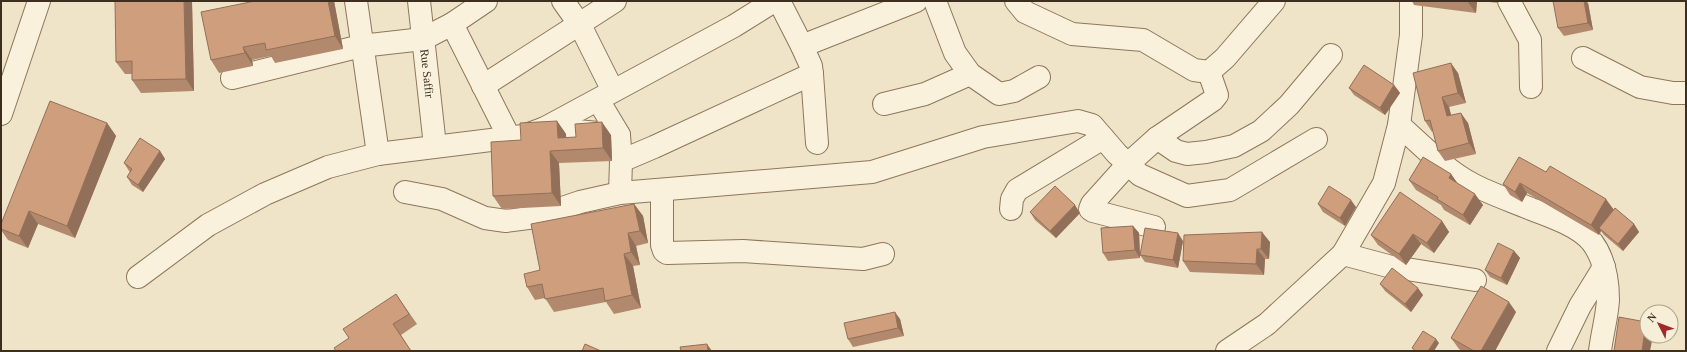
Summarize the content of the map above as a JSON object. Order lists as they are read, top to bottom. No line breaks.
{"streets":{"street":["Rue Saffir"]},"north":"top left"}
